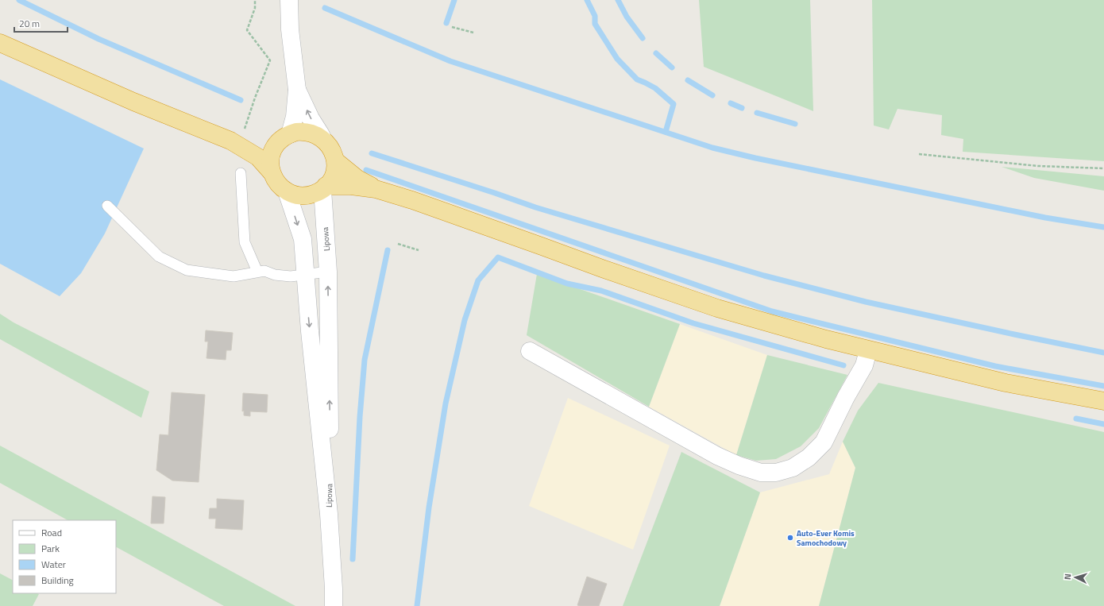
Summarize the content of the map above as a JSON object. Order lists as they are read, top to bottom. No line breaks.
{"streets":{"highway":["Lipowa"]},"places":["Auto-Ever Komis Samochodowy"],"legend":["Road","Park","Water","Building"],"scale_bar":"20 m","north":"left"}
